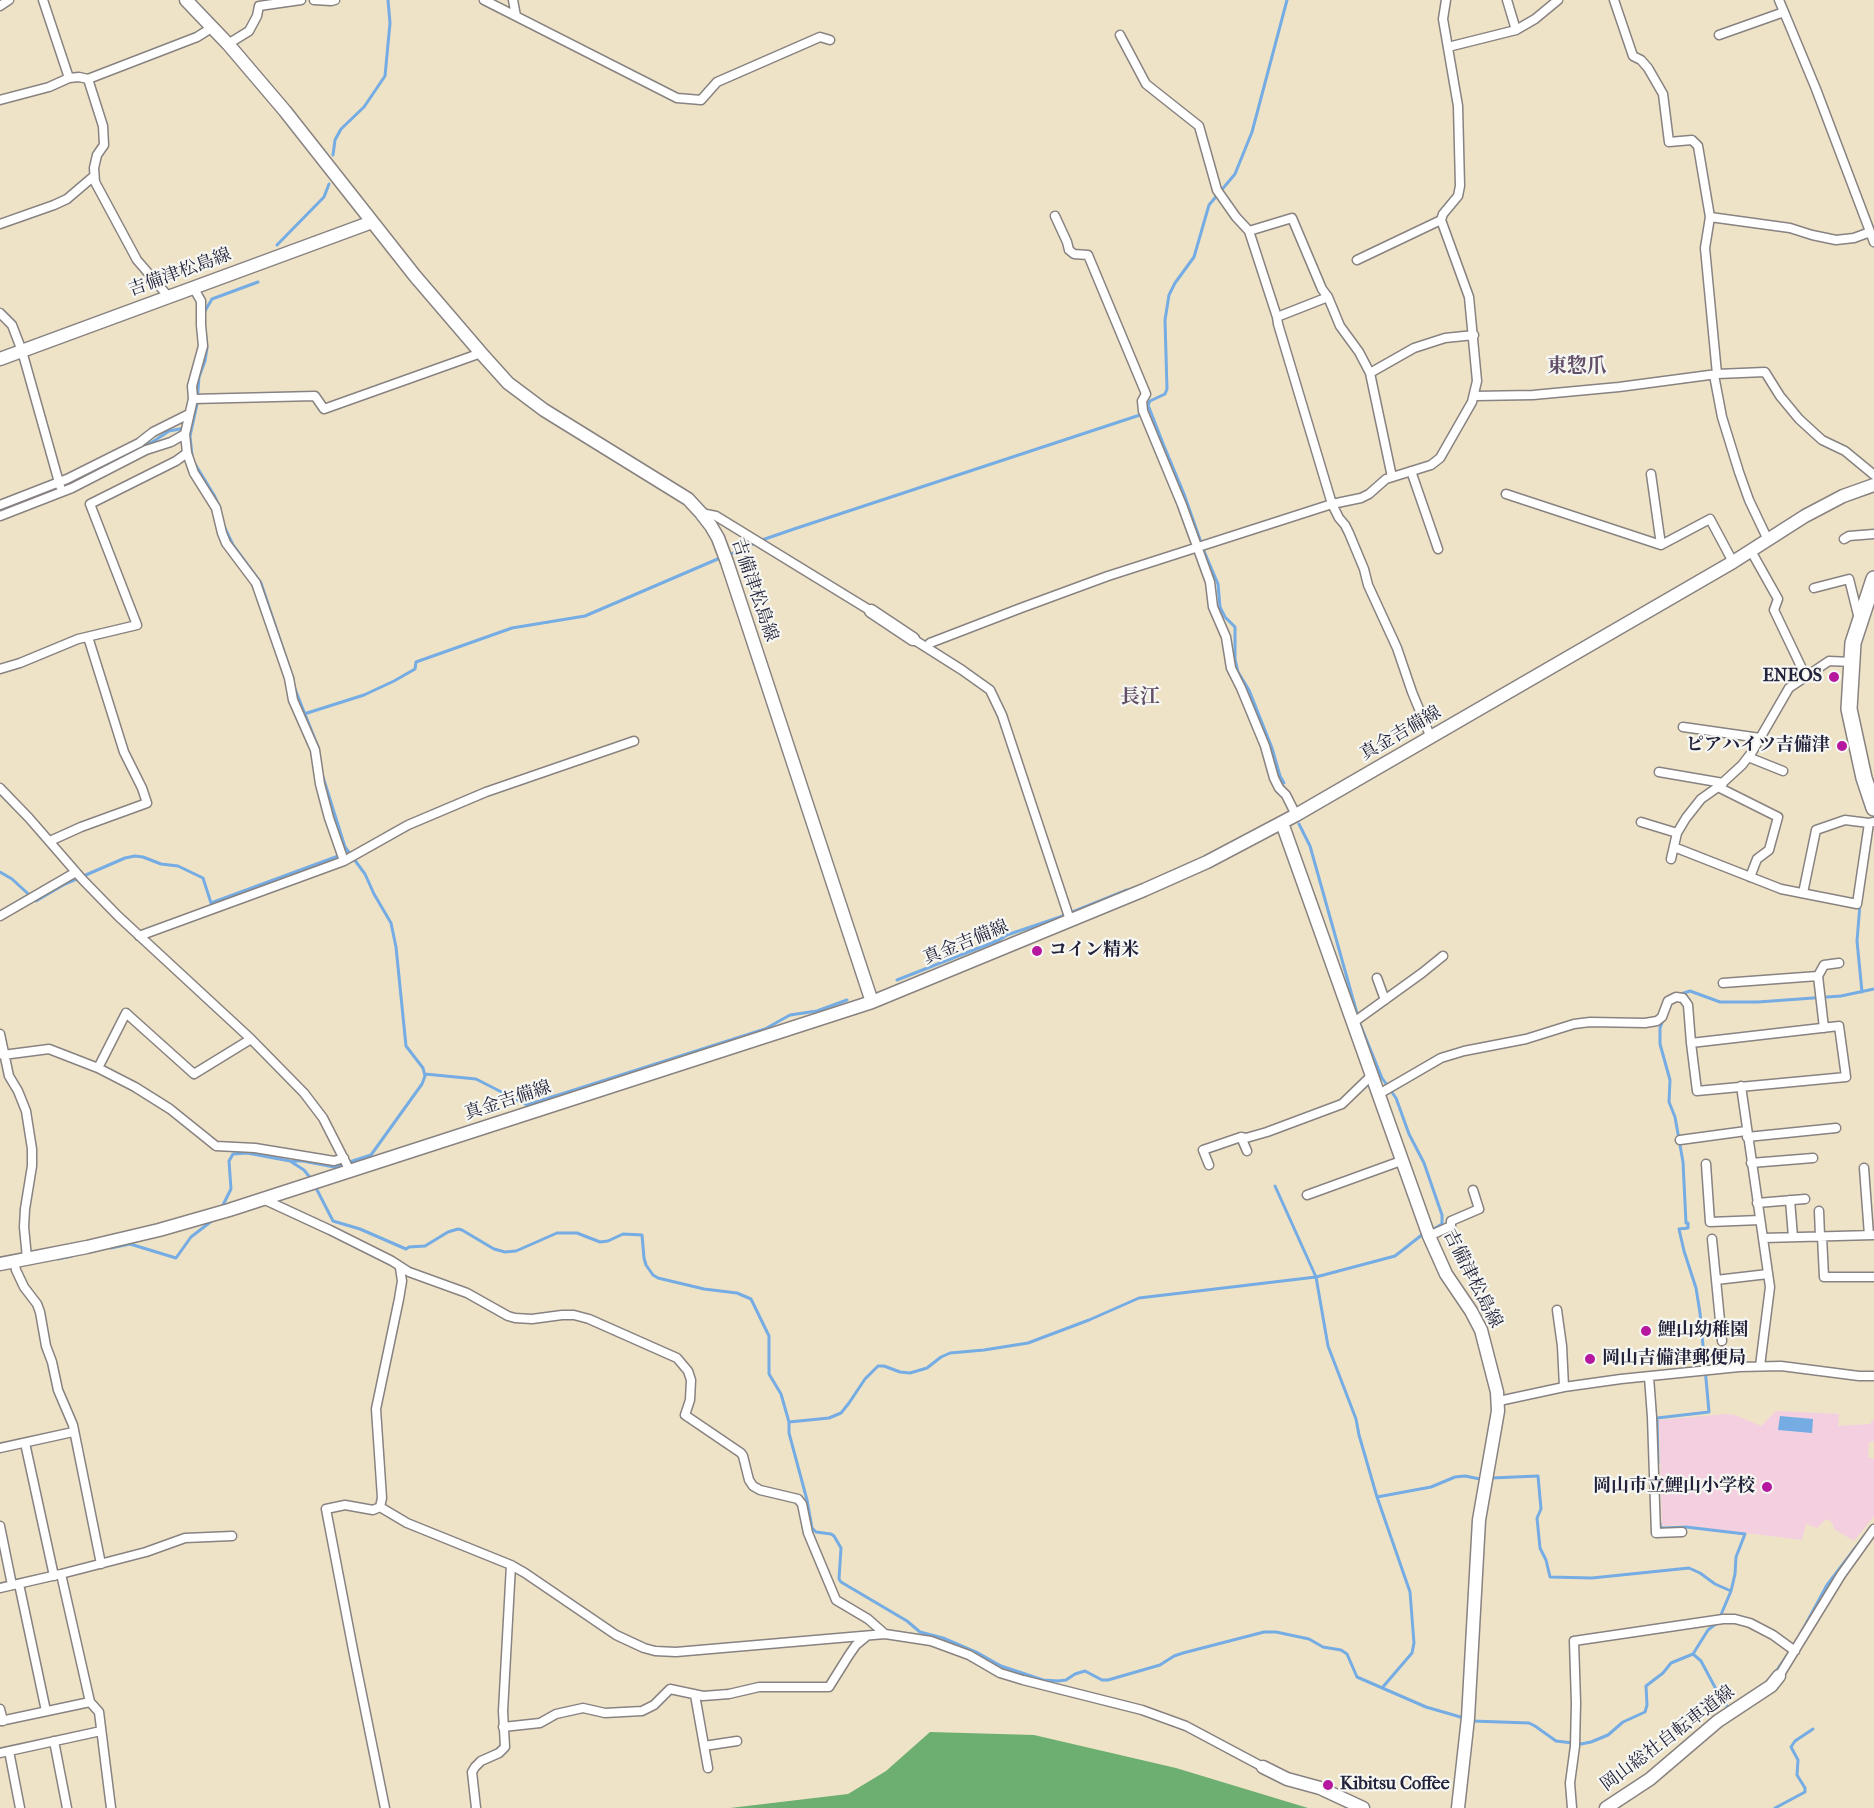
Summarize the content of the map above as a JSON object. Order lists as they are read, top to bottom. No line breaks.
{"streets":{"main road":["吉備津松島線","真金吉備線","岡山総社自転車道線"]},"crossings":[["吉備津松島線","真金吉備線"]],"districts":["東惣爪","長江"],"places":["ENEOS","ピアハイツ吉備津","コイン精米","鯉山幼稚園","岡山吉備津郵便局","岡山市立鯉山小学校","Kibitsu Coffee"]}
